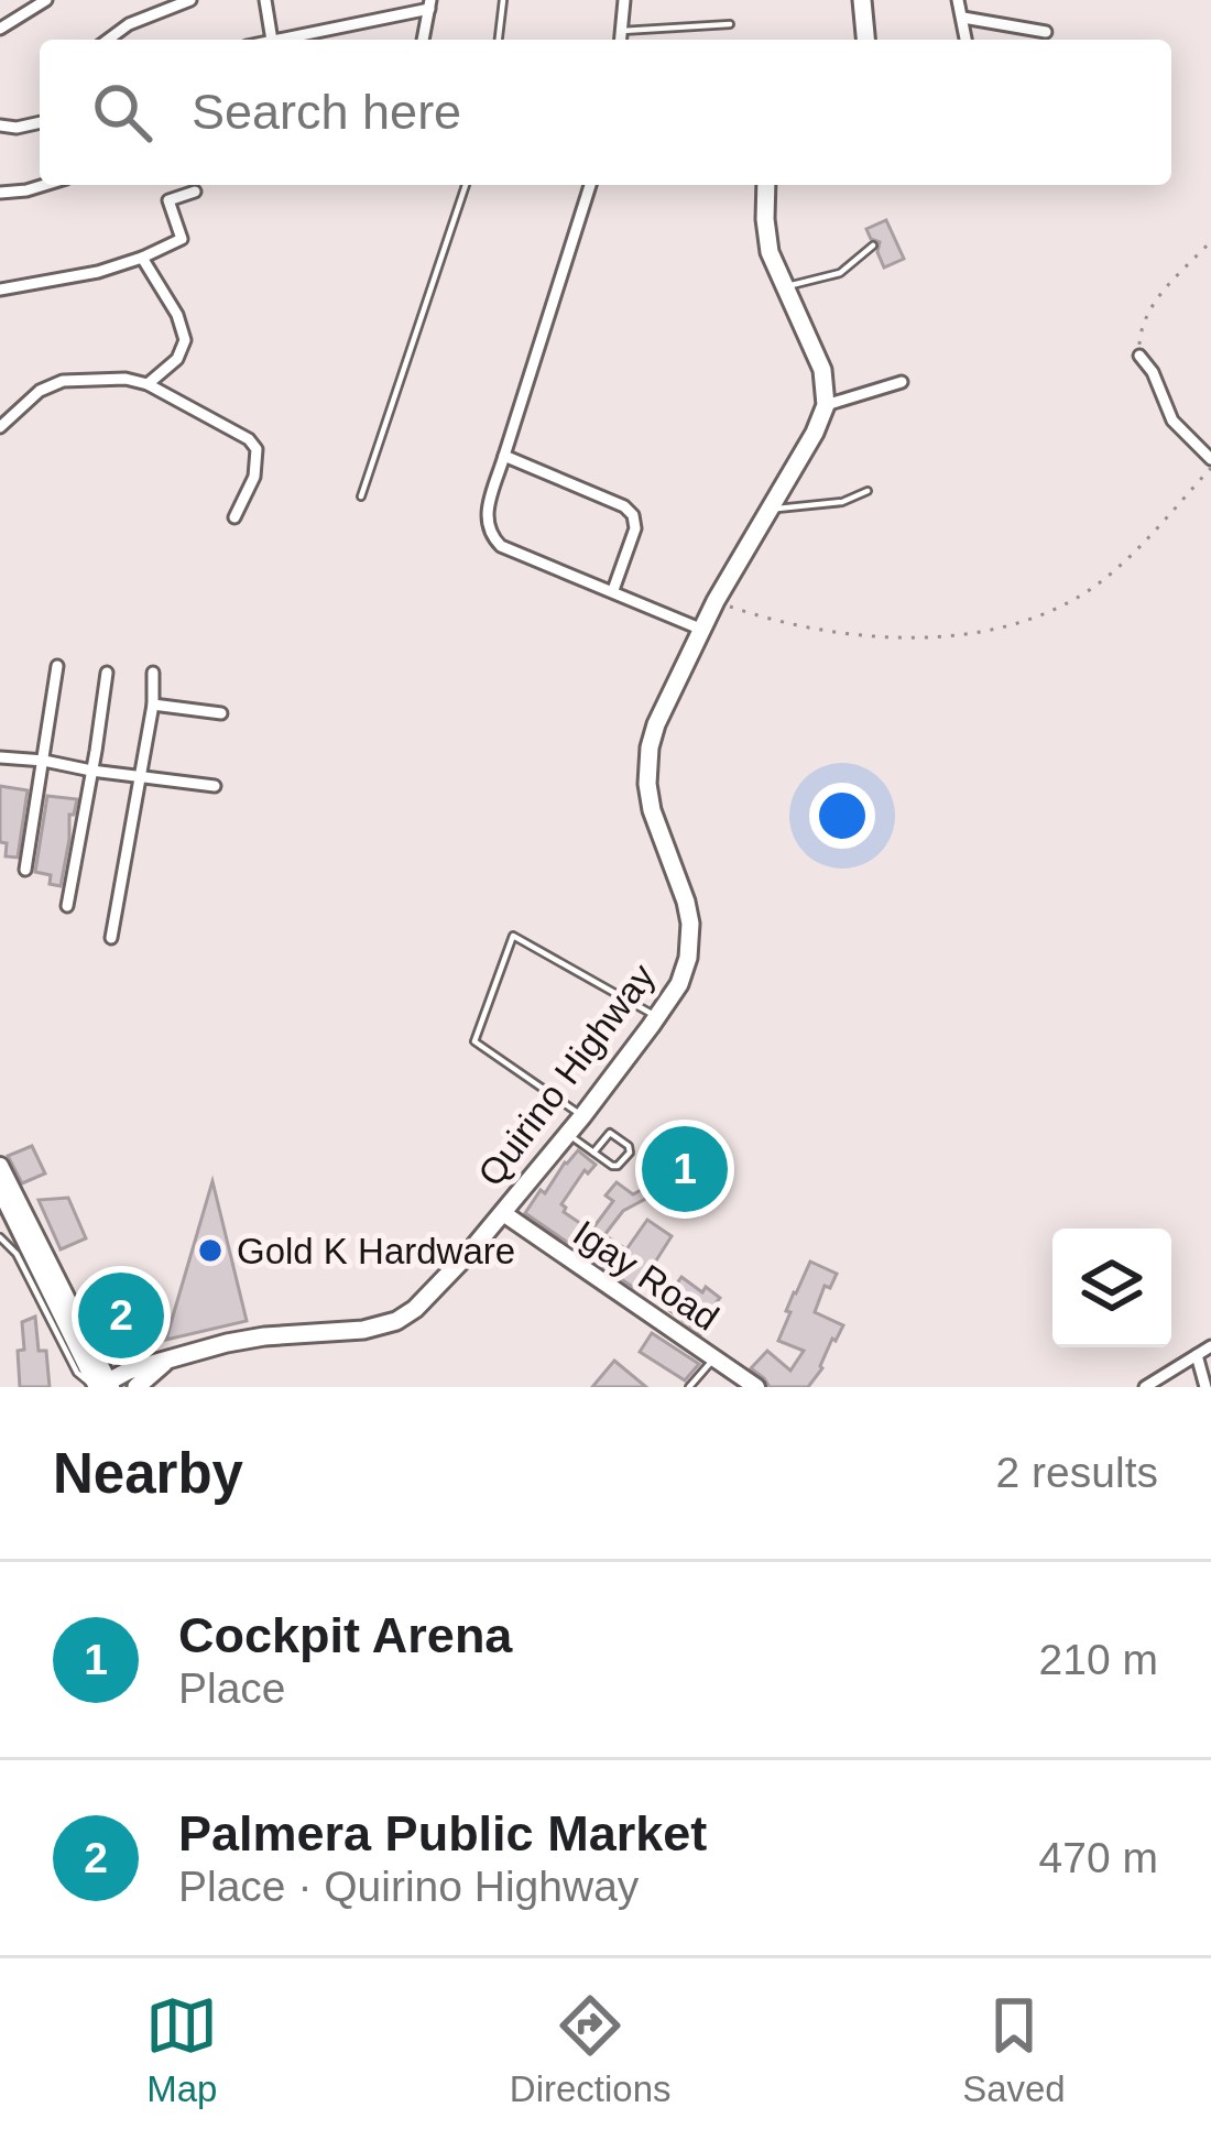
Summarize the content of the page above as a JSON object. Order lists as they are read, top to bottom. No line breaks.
{"streets":{"main road":["Quirino Highway"],"street":["Igay Road"]},"crossings":[["Quirino Highway","Igay Road"]],"places":["Gold K Hardware"],"page":{"search":"Search here","pins":["1","2"],"heading":["Nearby","2 results"],"list":[{"mark":"1","name":"Cockpit Arena","note":"Place","value":"210 m"},{"mark":"2","name":"Palmera Public Market","note":"Place · Quirino Highway","value":"470 m"}],"nav":["Map","Directions","Saved"]}}
